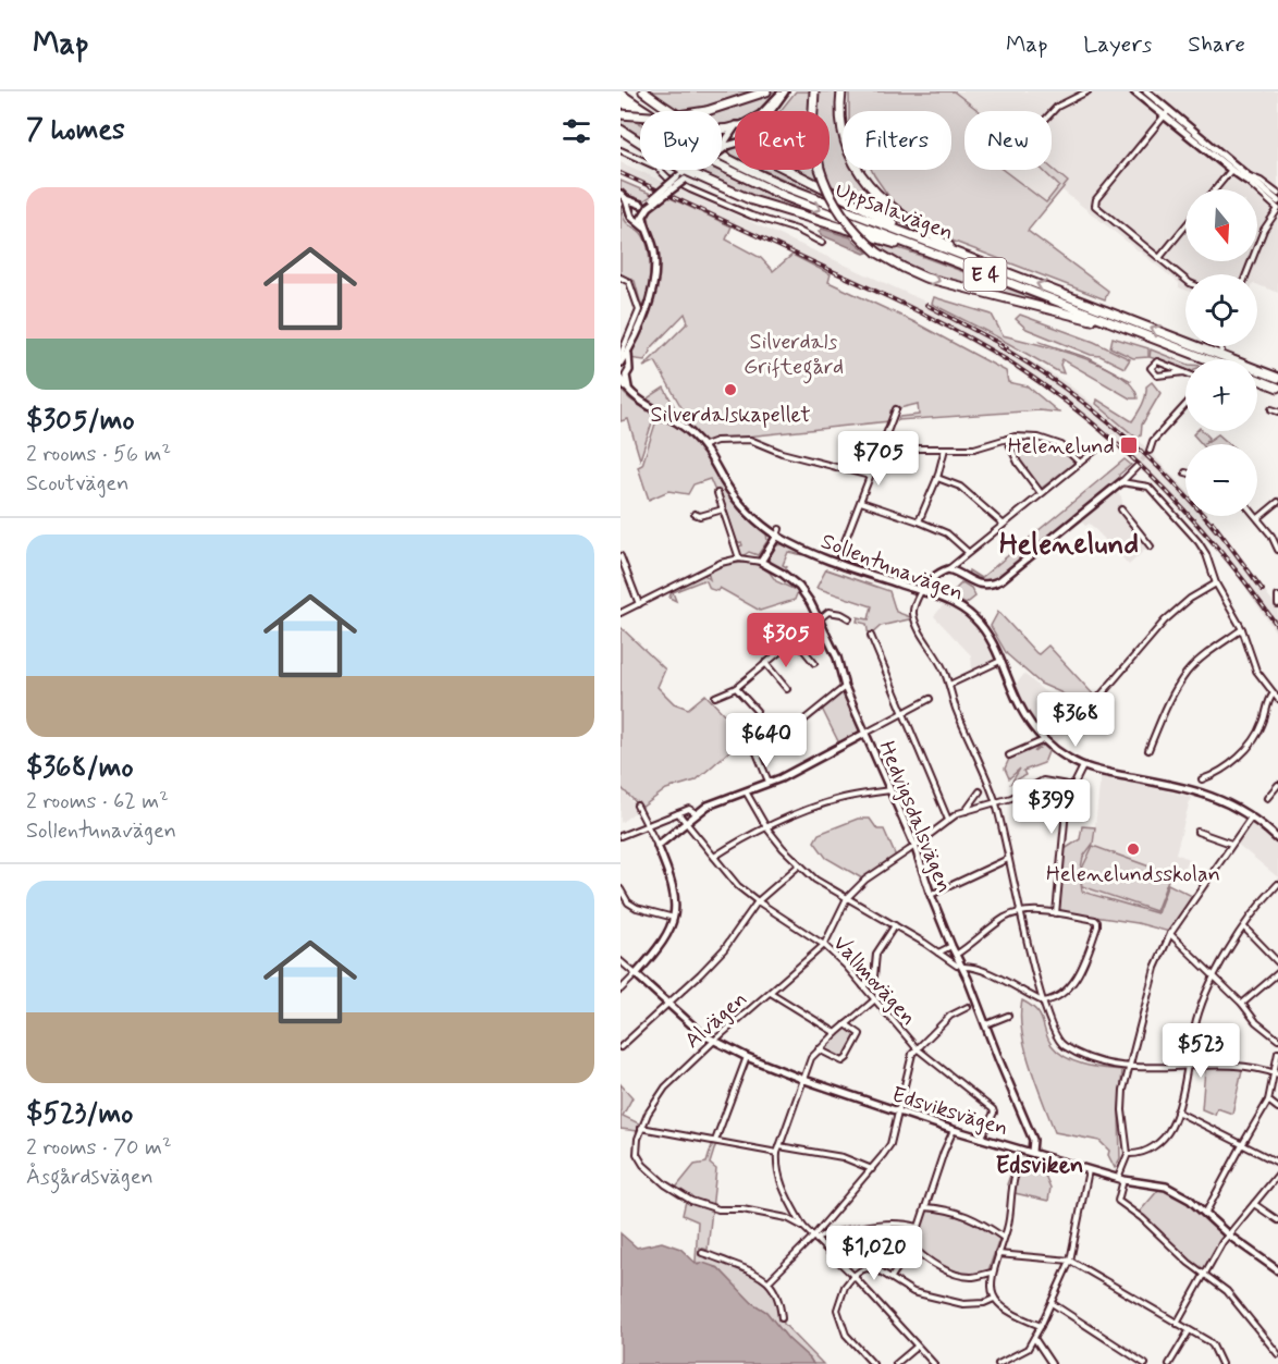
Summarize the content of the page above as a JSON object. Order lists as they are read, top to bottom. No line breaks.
{"streets":{"highway":["Uppsalavägen","E 4"],"street":["Sollentunavägen","Hedvigsdalsvägen","Vallmovägen","Alvägen","Edsviksvägen"]},"crossings":[["Hedvigsdalsvägen","Alvägen"],["Hedvigsdalsvägen","Edsviksvägen"],["Vallmovägen","Alvägen"],["Vallmovägen","Edsviksvägen"],["Alvägen","Edsviksvägen"]],"districts":["Helenelund","Edsviken"],"parks":["Silverdals Griftegård"],"places":{"other":["Silverdalskapellet","Helenelundsskolan"],"transit":["Helenelund"]},"north":"bottom","page":{"header":"Map","nav":["Map","Layers","Share"],"heading":"7 homes","chip":["Buy","Rent","Filters","New"],"list":[{"name":"$305/mo","note":"2 rooms · 56 m² · Scoutvägen"},{"name":"$368/mo","note":"2 rooms · 62 m² · Sollentunavägen"},{"name":"$523/mo","note":"2 rooms · 70 m² · Åsgårdsvägen"}],"map_buttons":["+","−"],"price":["$705","$305","$368","$640","$399","$523","$1,020"]}}
